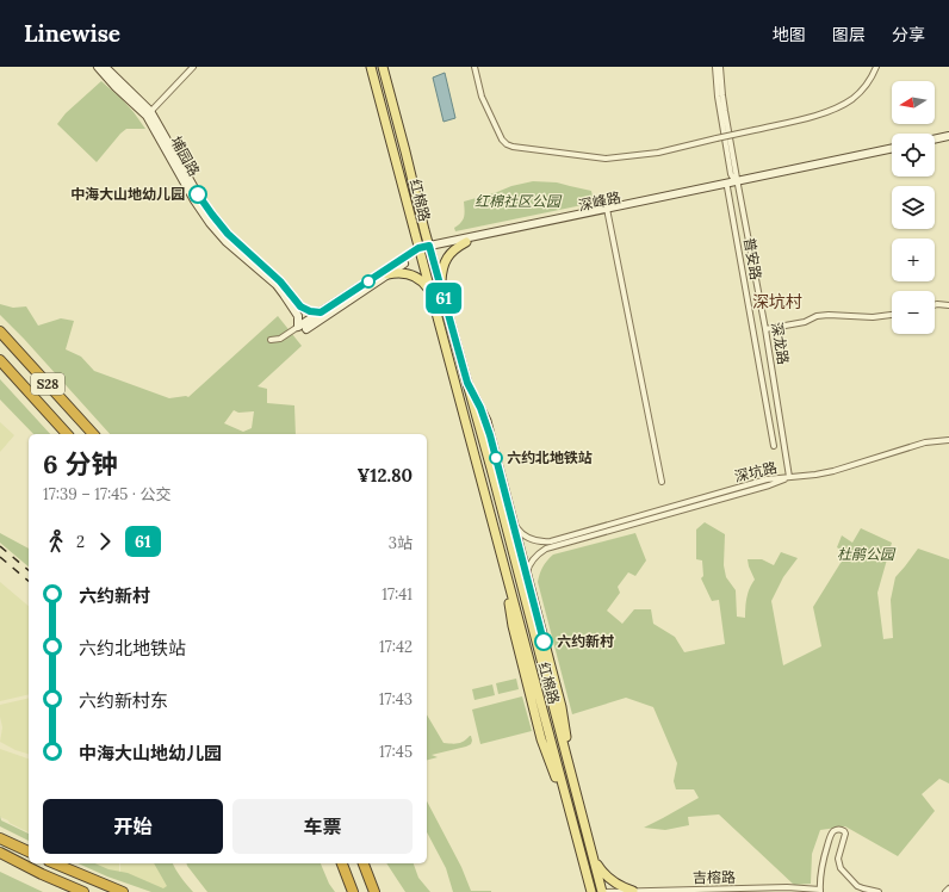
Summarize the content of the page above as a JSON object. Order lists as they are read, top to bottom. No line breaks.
{"streets":{"highway":["S28"],"main road":["红棉路"],"street":["埔园路","深峰路","普安路","深龙路","深坑路","吉榕路"]},"crossings":[["埔园路","深峰路"],["红棉路","深峰路"],["红棉路","吉榕路"],["深峰路","普安路"],["深峰路","深龙路"],["深龙路","深坑路"]],"districts":["深坑村"],"parks":["红棉社区公园","杜鹃公园"],"places":["中海大山地幼儿园","六约北地铁站","六约新村"],"lines":["bus line 61"],"north":"left","page":{"header":"Linewise","nav":["地图","图层","分享"],"on_map":"61","map_buttons":["+","−"],"heading":["6 分钟","17:39 – 17:45 · 公交","¥12.80"],"legs":["2","61","3站"],"list":[{"name":"六约新村","value":"17:41"},{"name":"六约北地铁站","value":"17:42"},{"name":"六约新村东","value":"17:43"},{"name":"中海大山地幼儿园","value":"17:45"}],"buttons":["开始","车票"]}}
